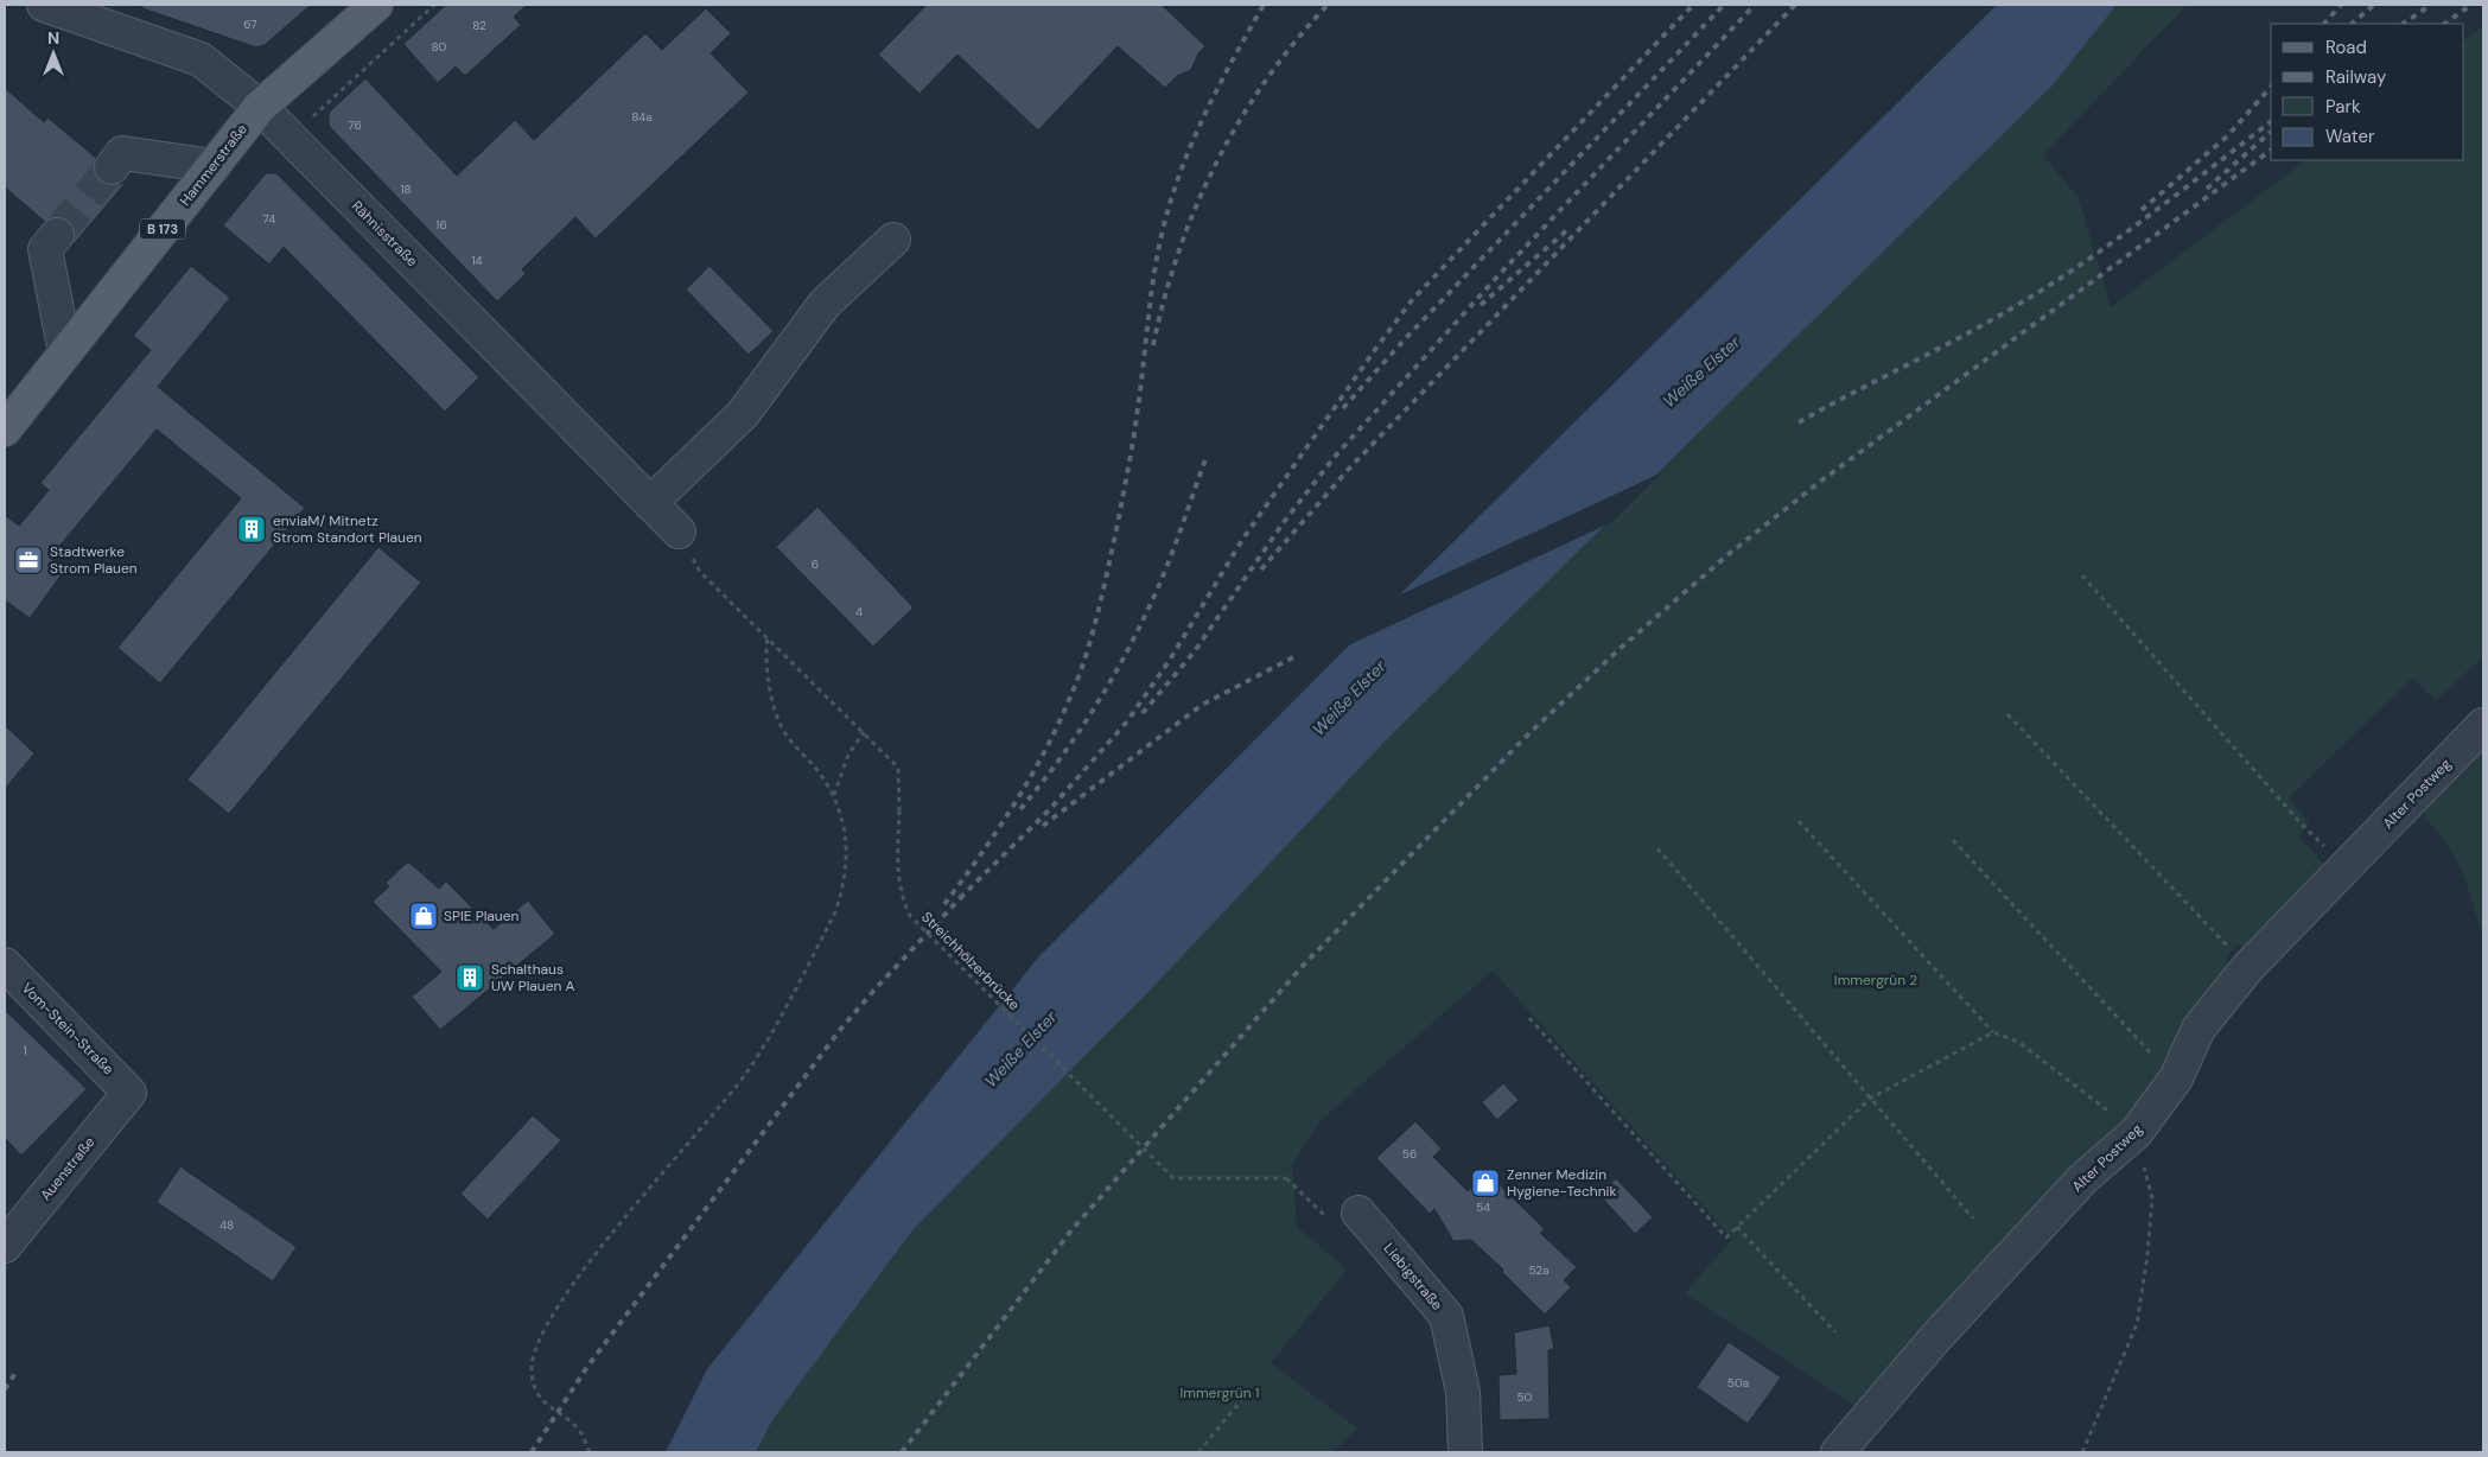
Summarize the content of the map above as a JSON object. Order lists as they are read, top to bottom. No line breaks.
{"streets":{"main road":["Hammerstraße","B 173"],"street":["Rähnisstraße","Alter Postweg","Vom-Stein-Straße","Auenstraße","Liebigstraße"],"path":["Streichhölzerbrücke"]},"crossings":[["Hammerstraße","Rähnisstraße"],["Rähnisstraße","Streichhölzerbrücke"],["Streichhölzerbrücke","Liebigstraße"],["Vom-Stein-Straße","Auenstraße"]],"water":["Weiße Elster"],"parks":["Immergrün 2","Immergrün 1"],"places":{"building":["enviaM/ Mitnetz Strom Standort Plauen","Schalthaus UW Plauen A"],"office":["Stadtwerke Strom Plauen"],"shop":["SPIE Plauen","Zenner Medizin Hygiene-Technik"]},"house_numbers":["67","82","80","84a","76","18","74","16","14","6","4","1","56","54","48","52a","50a","50"],"legend":["Road","Railway","Park","Water"],"north":"top"}
